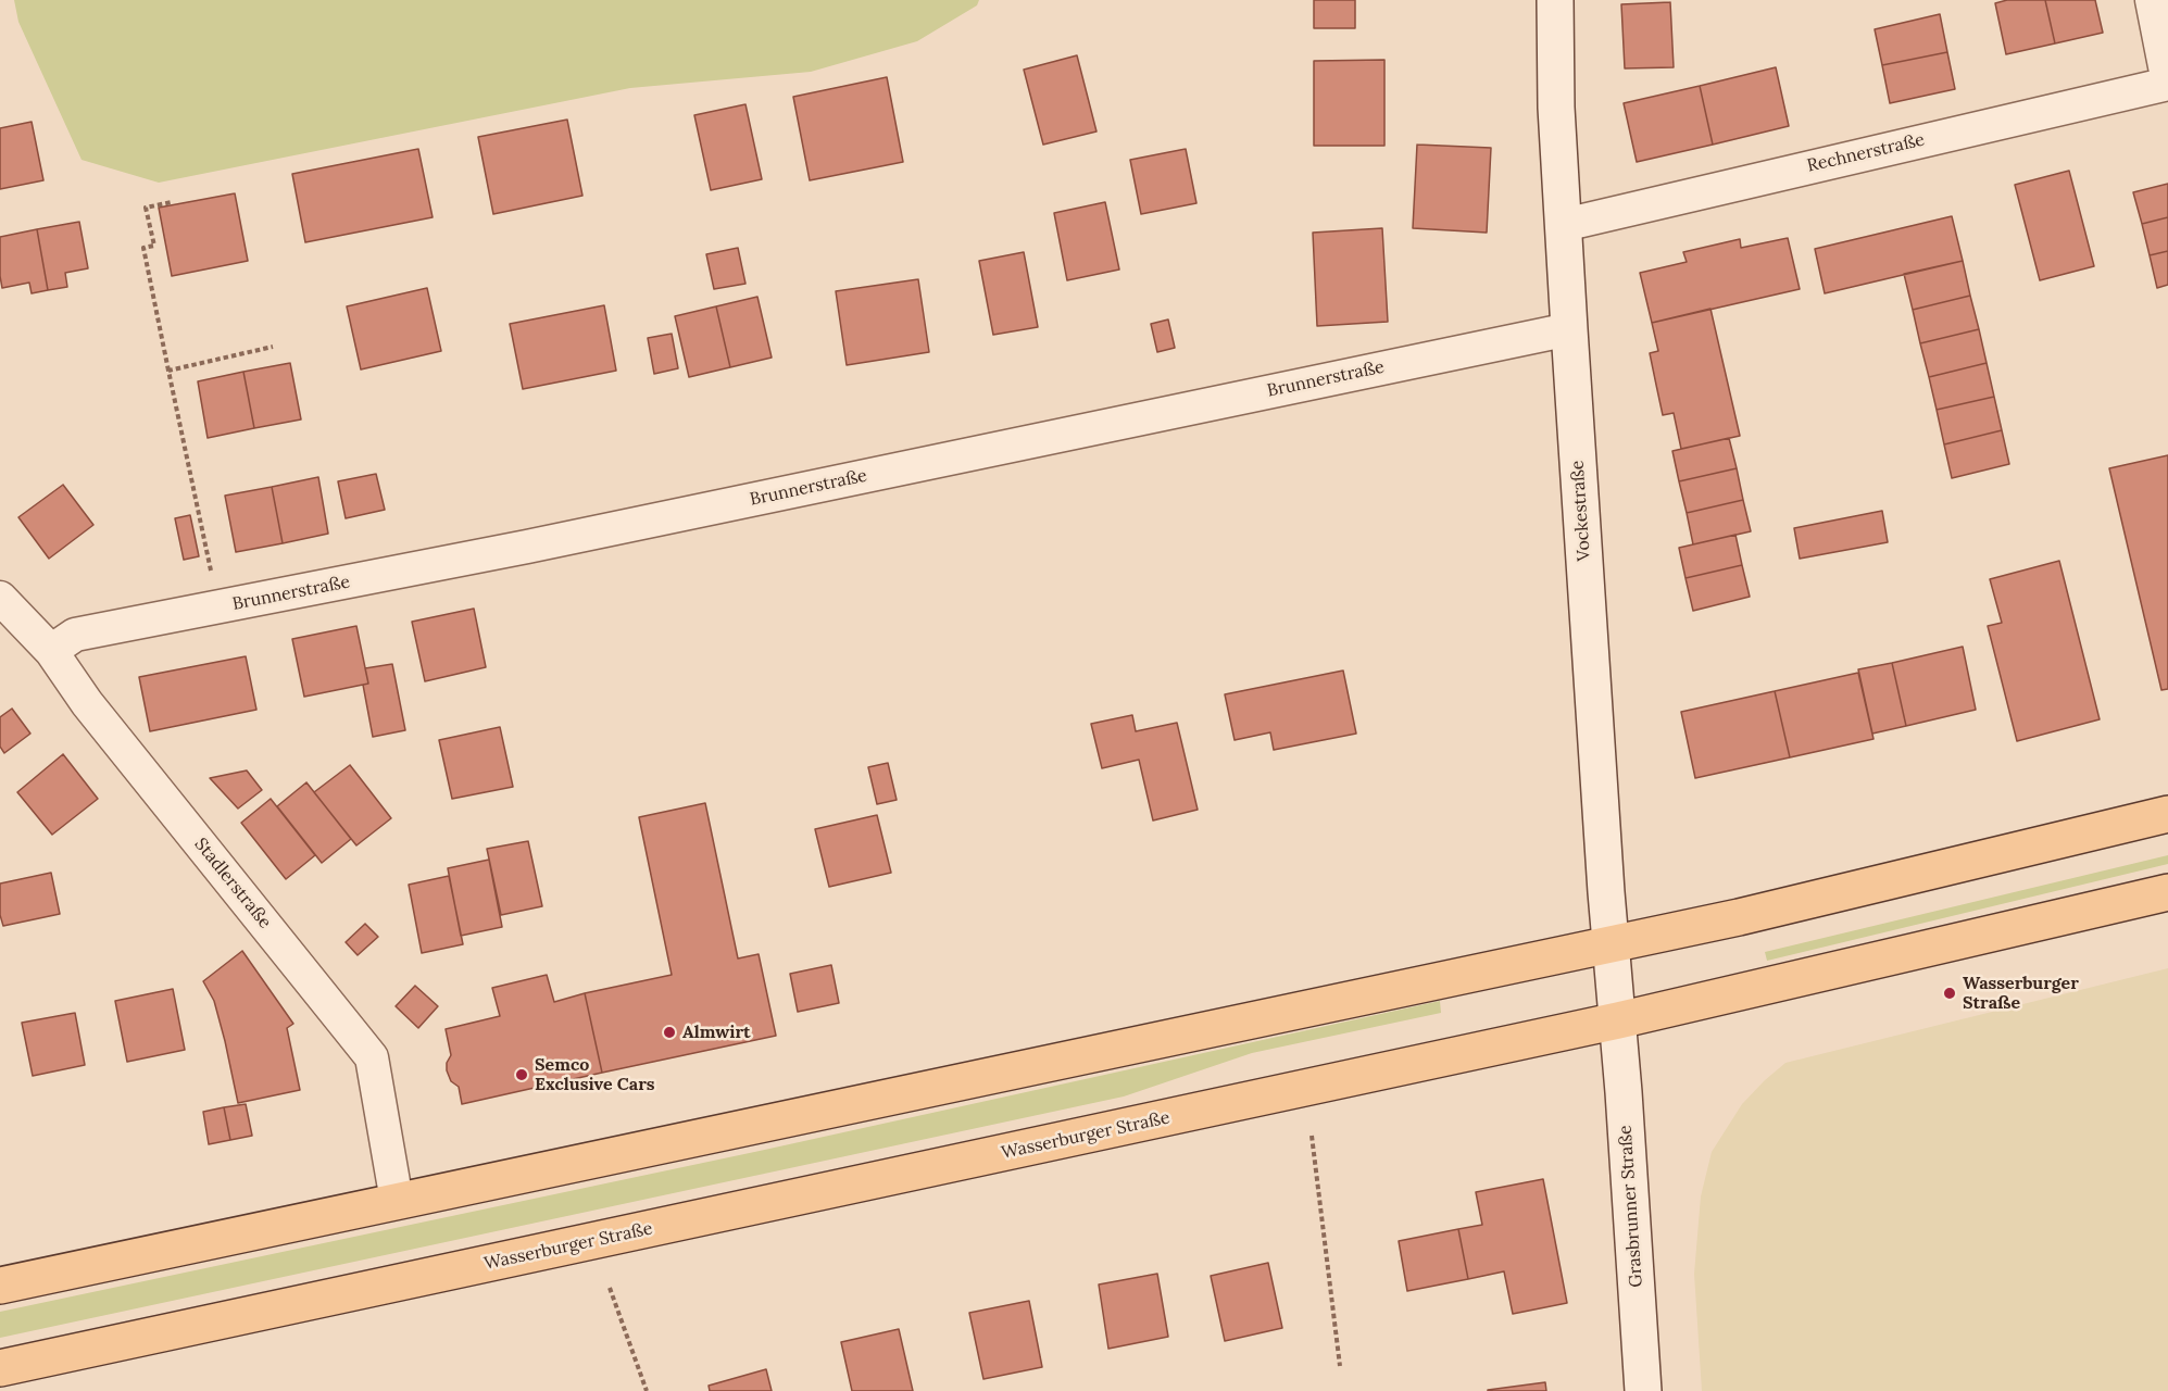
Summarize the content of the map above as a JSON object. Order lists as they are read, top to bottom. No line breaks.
{"streets":{"main road":["Vockestraße","Wasserburger Straße","Grasbrunner Straße"],"street":["Rechnerstraße","Brunnerstraße","Stadlerstraße"]},"crossings":[["Rechnerstraße","Vockestraße"],["Brunnerstraße","Vockestraße"],["Brunnerstraße","Stadlerstraße"],["Vockestraße","Wasserburger Straße"],["Vockestraße","Grasbrunner Straße"],["Wasserburger Straße","Grasbrunner Straße"]],"places":["Wasserburger Straße","Almwirt","Semco Exclusive Cars"]}
